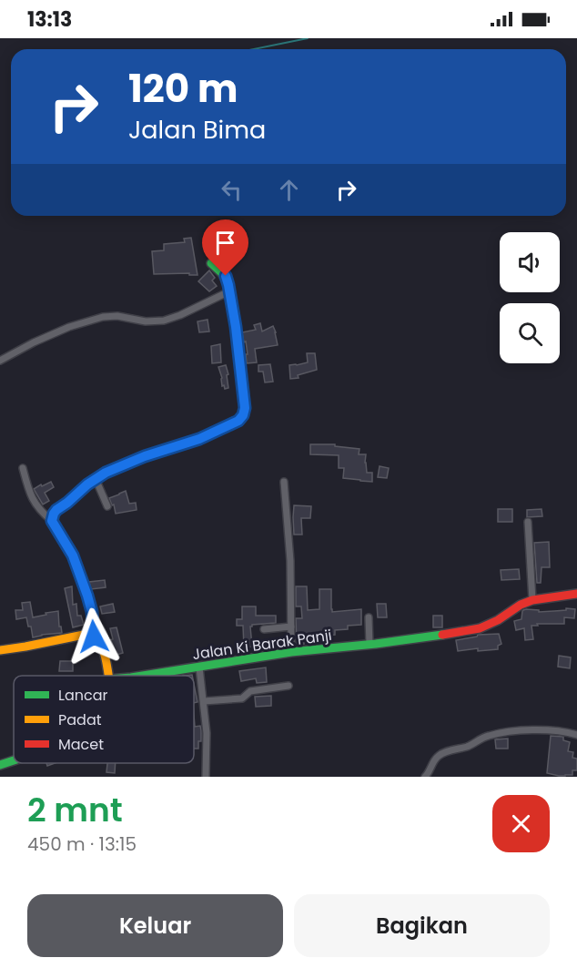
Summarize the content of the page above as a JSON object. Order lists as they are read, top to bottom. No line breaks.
{"streets":{"street":["Jalan Ki Barak Panji"]},"legend":["Lancar","Padat","Macet"],"page":{"status":"13:13","turn":["120 m","Jalan Bima"],"heading":["2 mnt","450 m · 13:15"],"buttons":["Keluar","Bagikan"]}}
